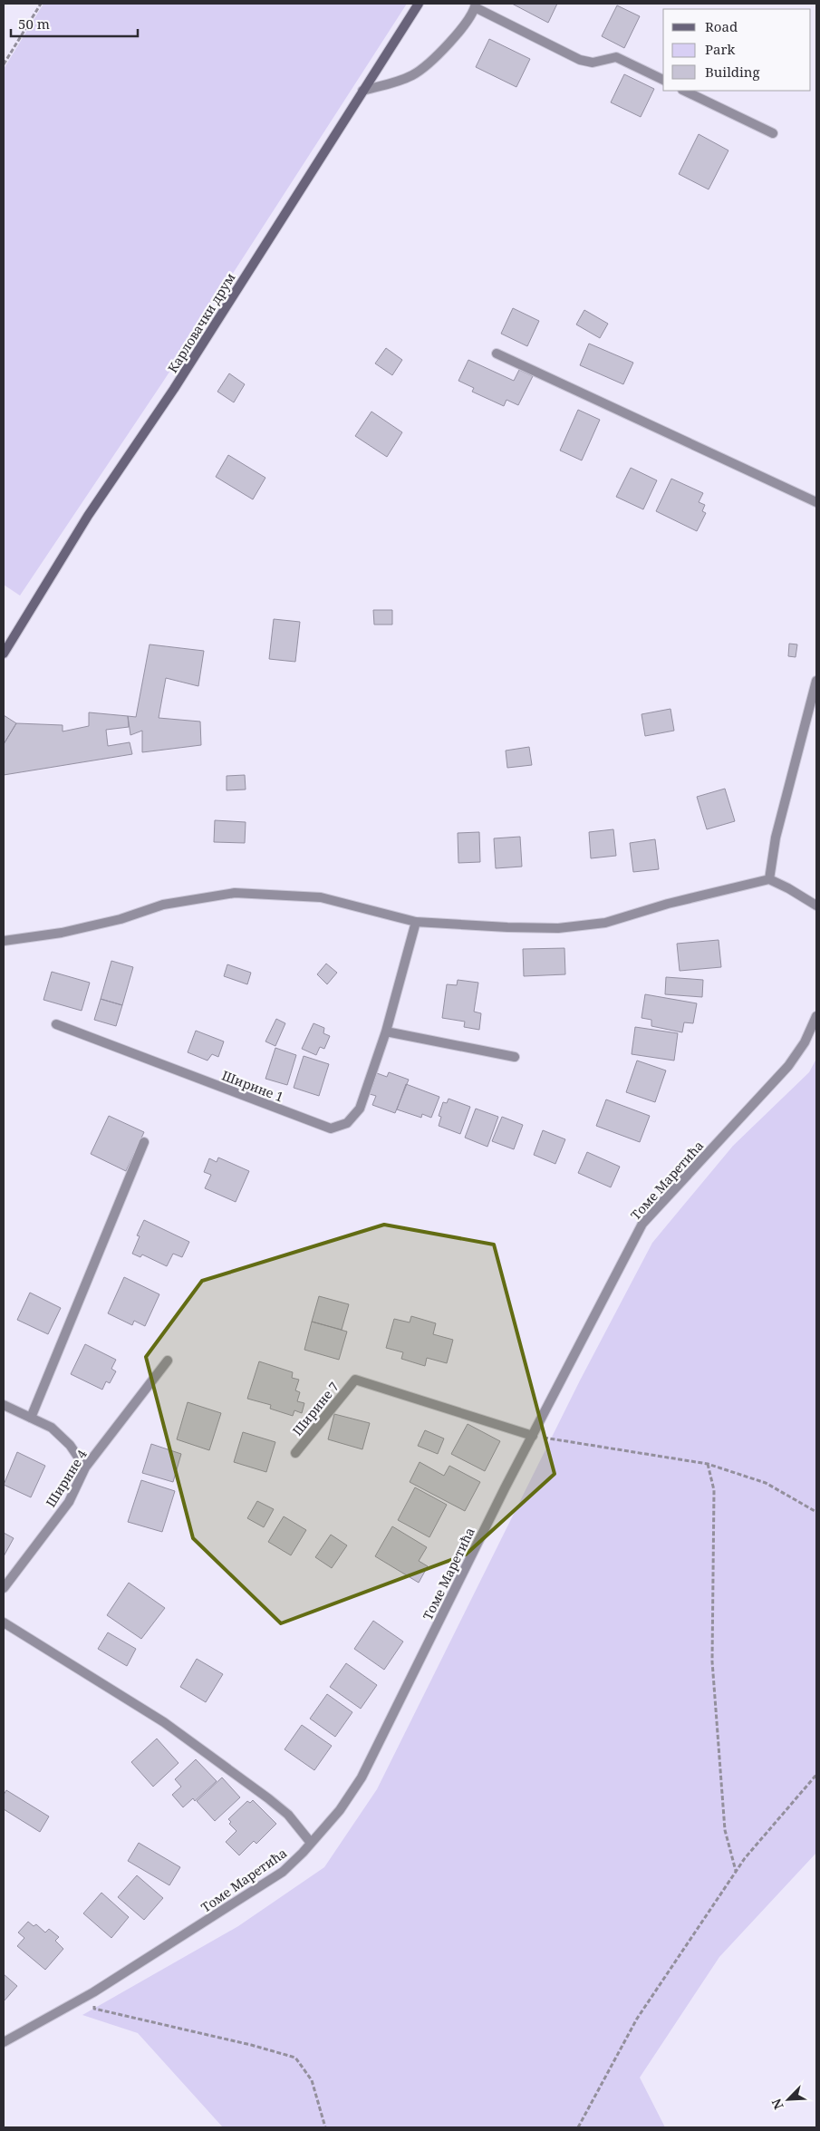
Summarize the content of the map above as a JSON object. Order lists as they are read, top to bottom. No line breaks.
{"streets":{"main road":["Карловачки друм"],"street":["Ширине 1","Томе Маретића","Ширине 7","Ширине 4"]},"crossings":[["Томе Маретића","Ширине 7"]],"legend":["Road","Park","Building"],"scale_bar":"50 m","north":"bottom left"}
